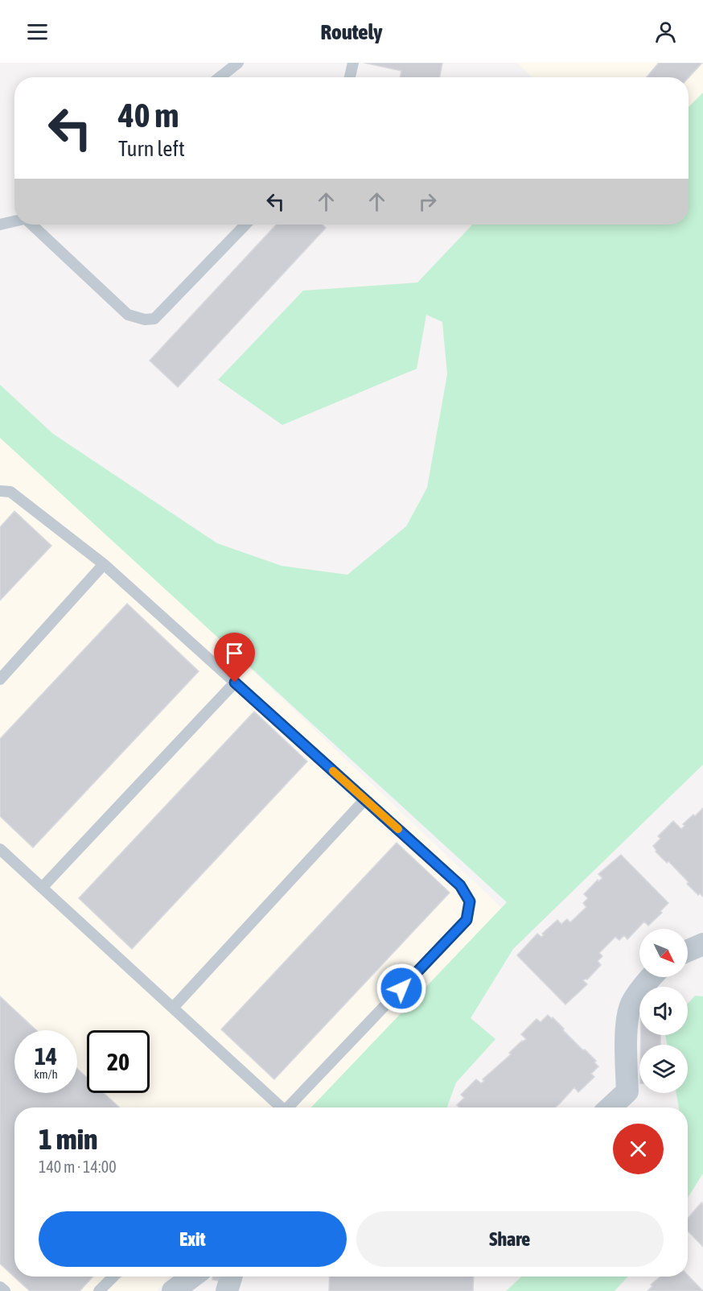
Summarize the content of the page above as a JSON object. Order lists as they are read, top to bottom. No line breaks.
{"north":"bottom right","page":{"header":"Routely","turn":["40 m","Turn left"],"speed":"14 km/h","limit":"20","heading":["1 min","140 m · 14:00"],"buttons":["Exit","Share"]}}
